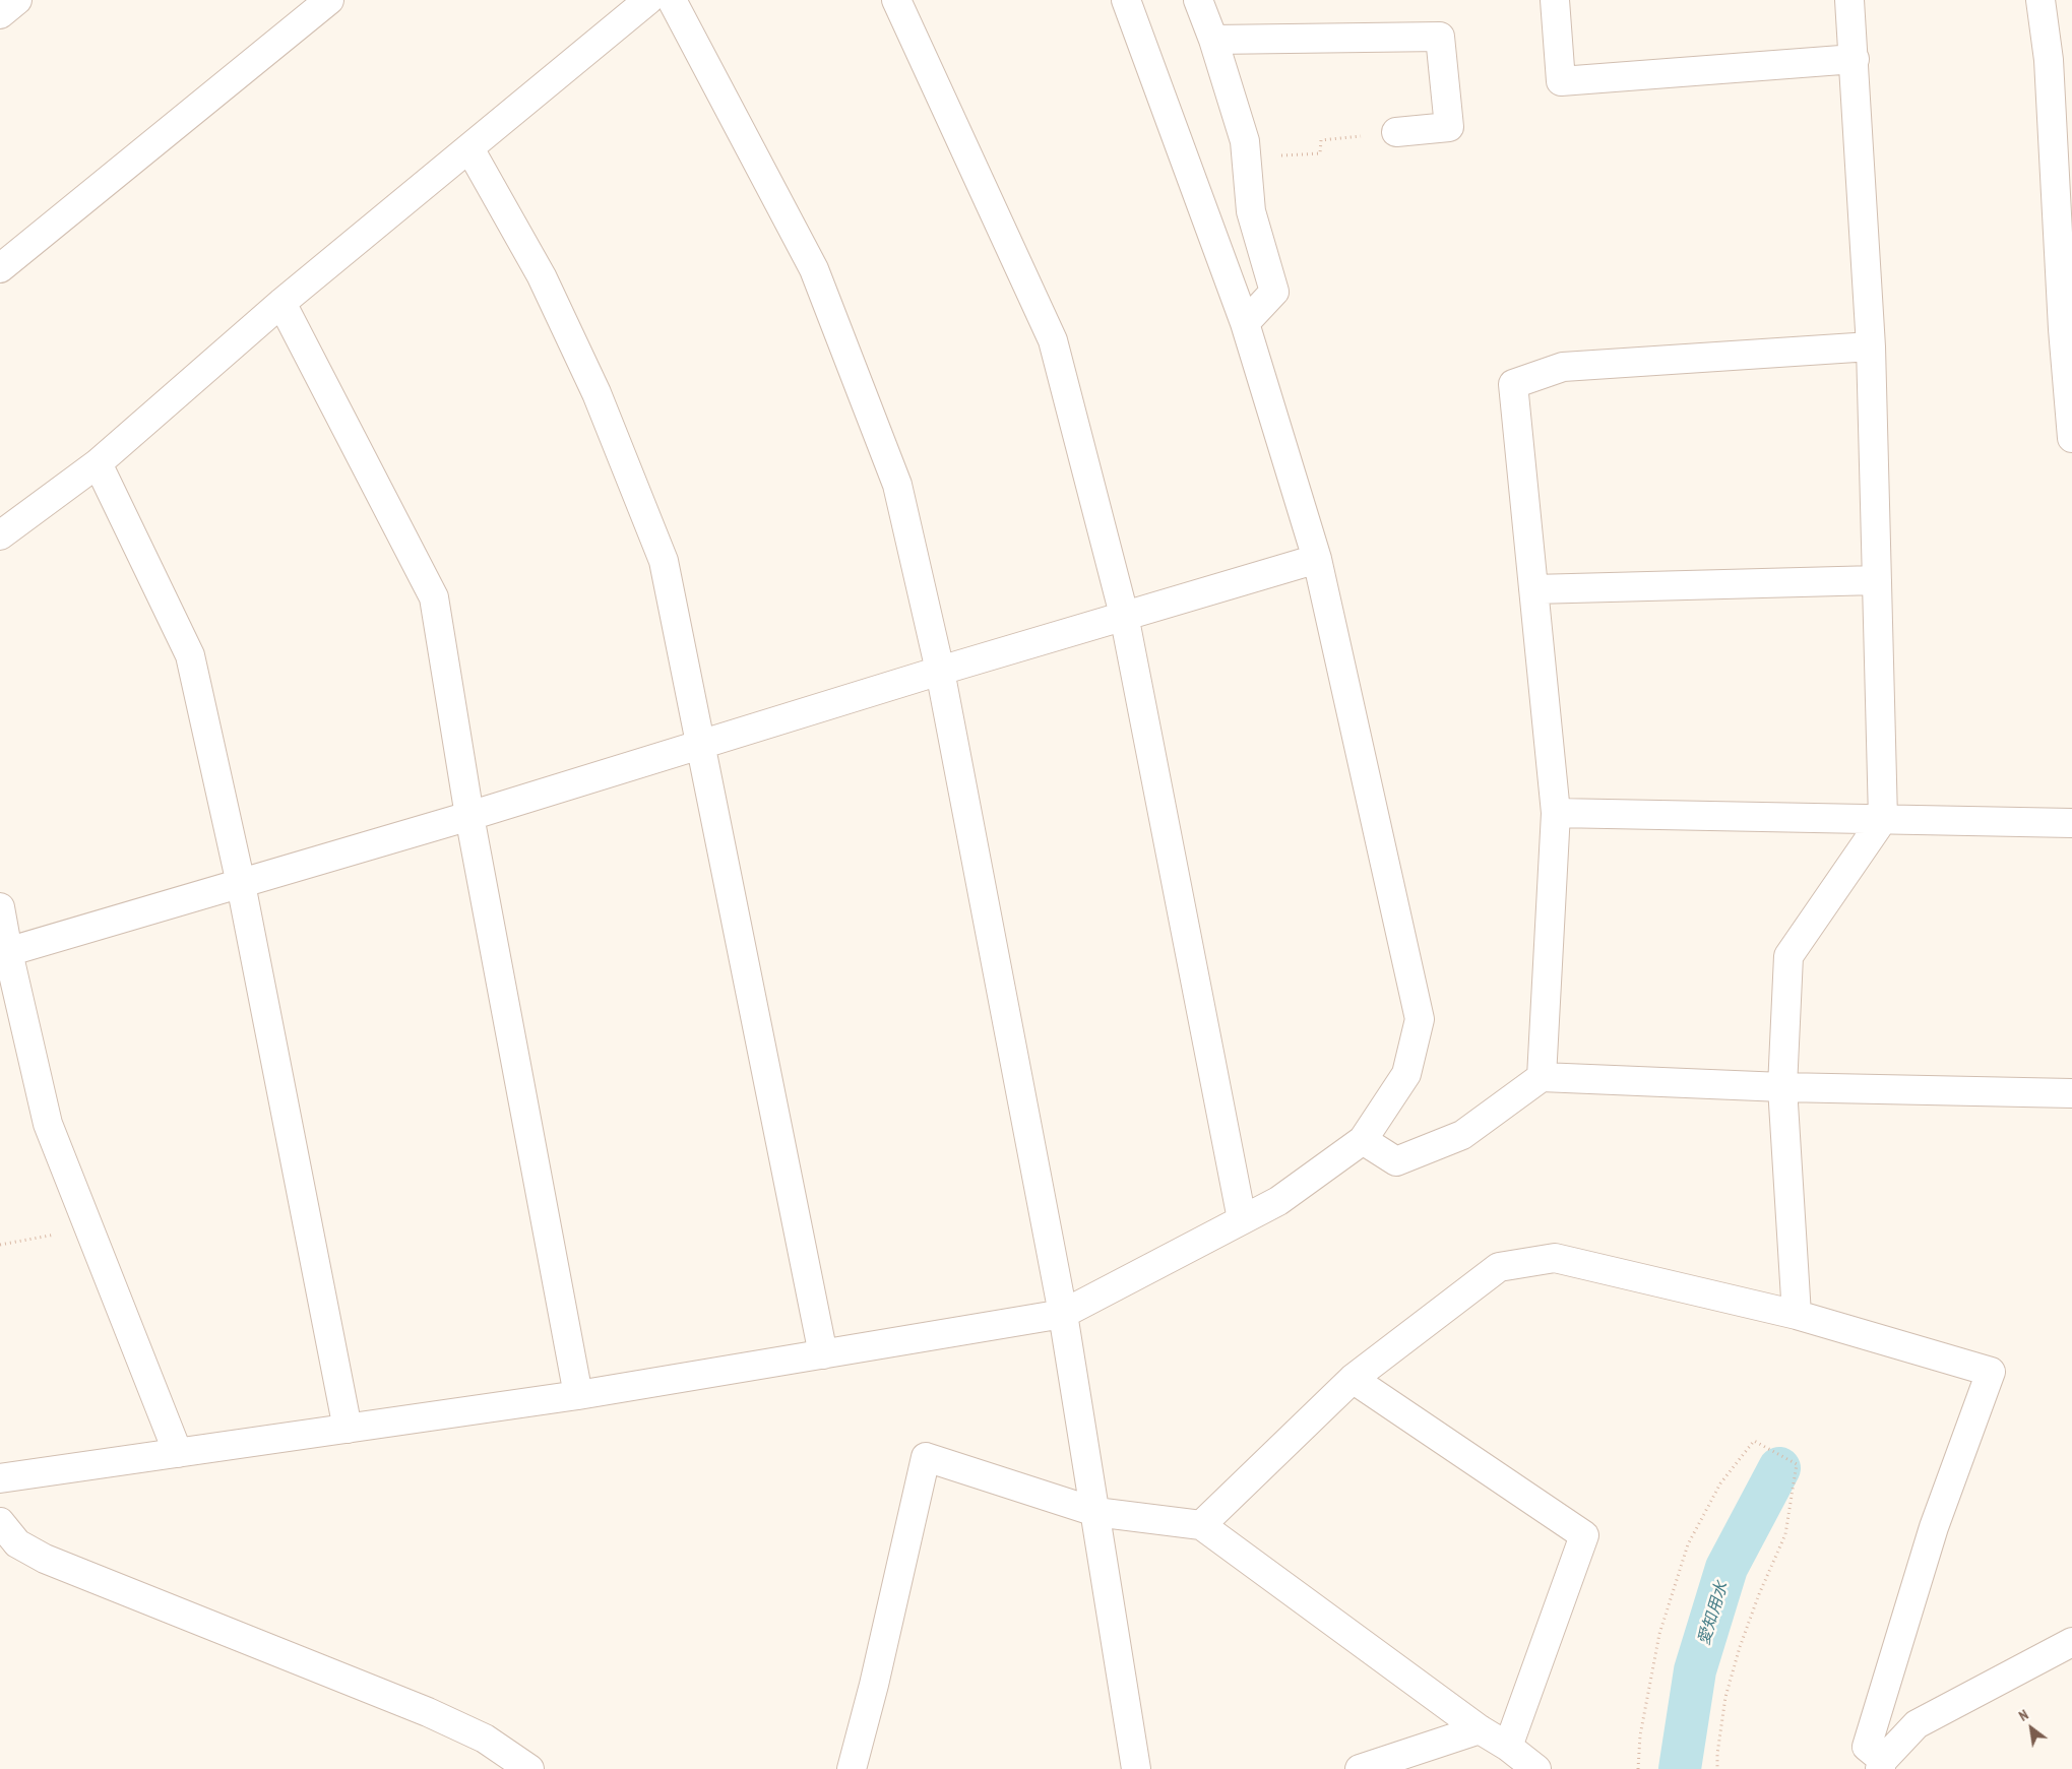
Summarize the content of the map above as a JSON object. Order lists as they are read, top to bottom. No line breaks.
{"water":["愛知用水"],"north":"top left"}
